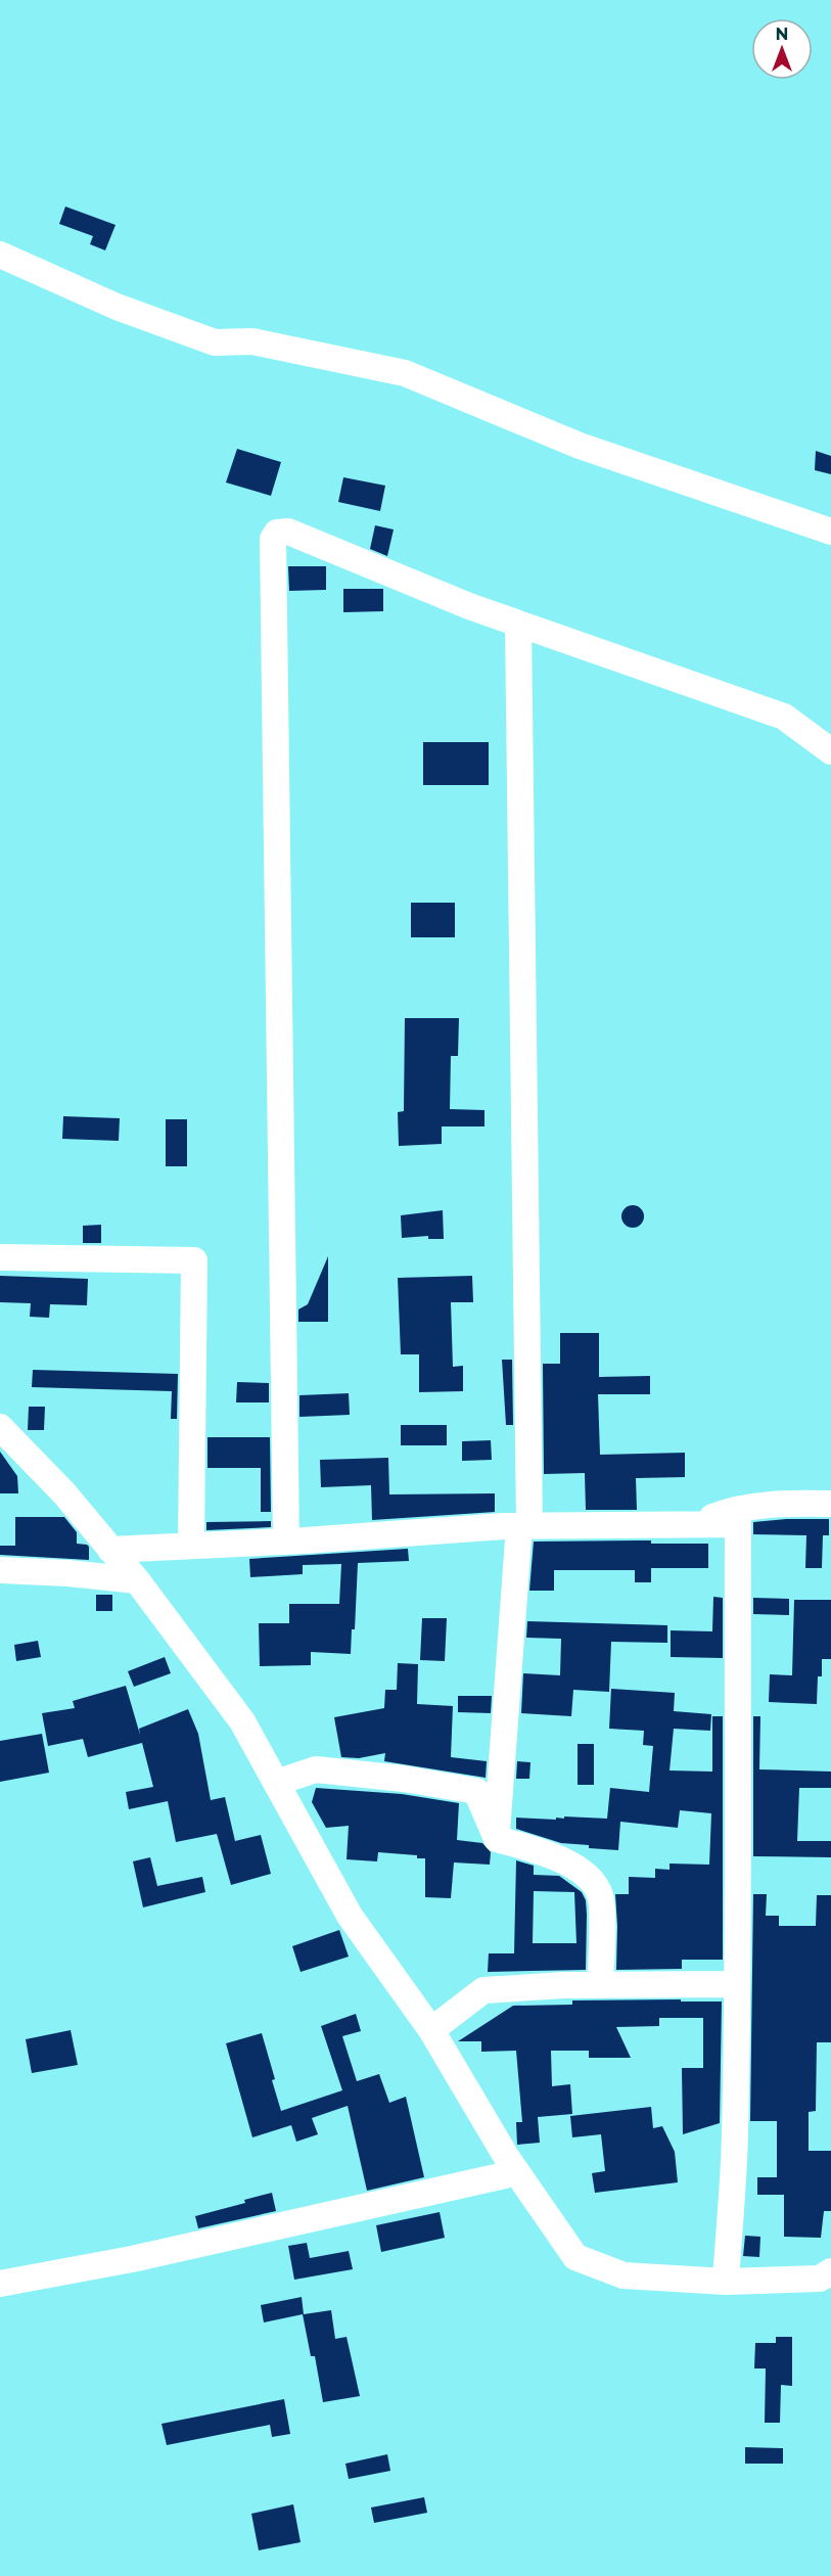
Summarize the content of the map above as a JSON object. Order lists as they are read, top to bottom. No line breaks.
{"north":"top"}
